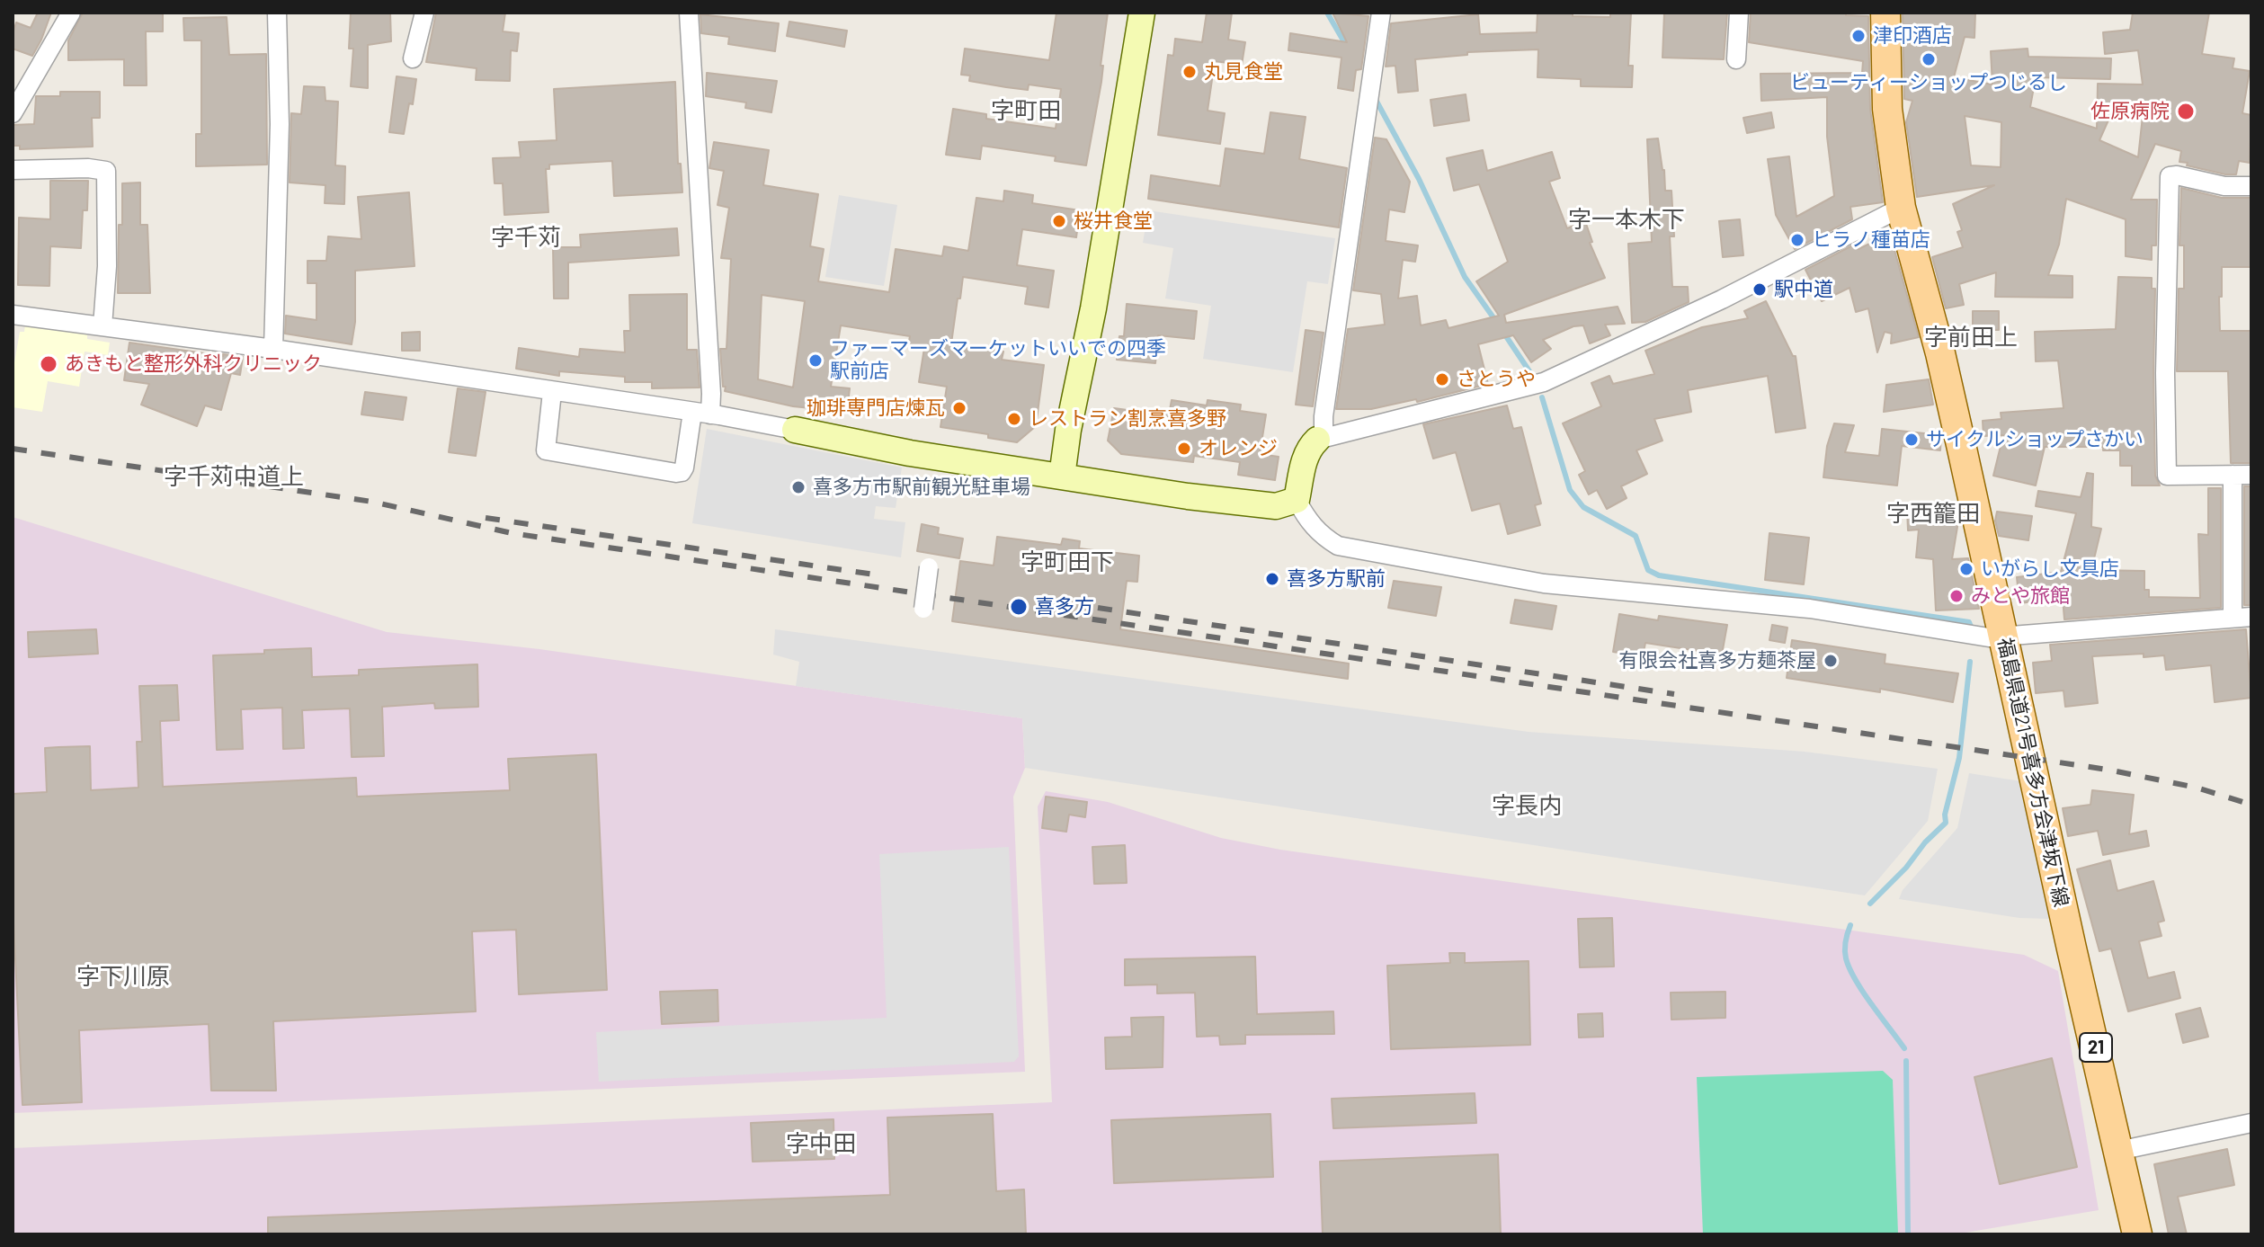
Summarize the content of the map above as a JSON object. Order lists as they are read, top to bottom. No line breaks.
{"streets":{"main road":["福島県道21号喜多方会津坂下線","21"]},"districts":["字町田","字一本木下","字千苅","字前田上","字千苅中道上","字西籠田","字町田下","字長内","字下川原","字中田"],"places":["津印酒店","ビューティーショップつじるし","丸見食堂","佐原病院","桜井食堂","ヒラノ種苗店","駅中道","ファーマーズマーケットいいでの四季 駅前店","あきもと整形外科クリニック","さとうや","珈琲専門店煉瓦","レストラン割烹喜多野","サイクルショップさかい","オレンジ","喜多方市駅前観光駐車場","いがらし文具店","喜多方駅前","みとや旅館","喜多方","有限会社喜多方麺茶屋"]}
